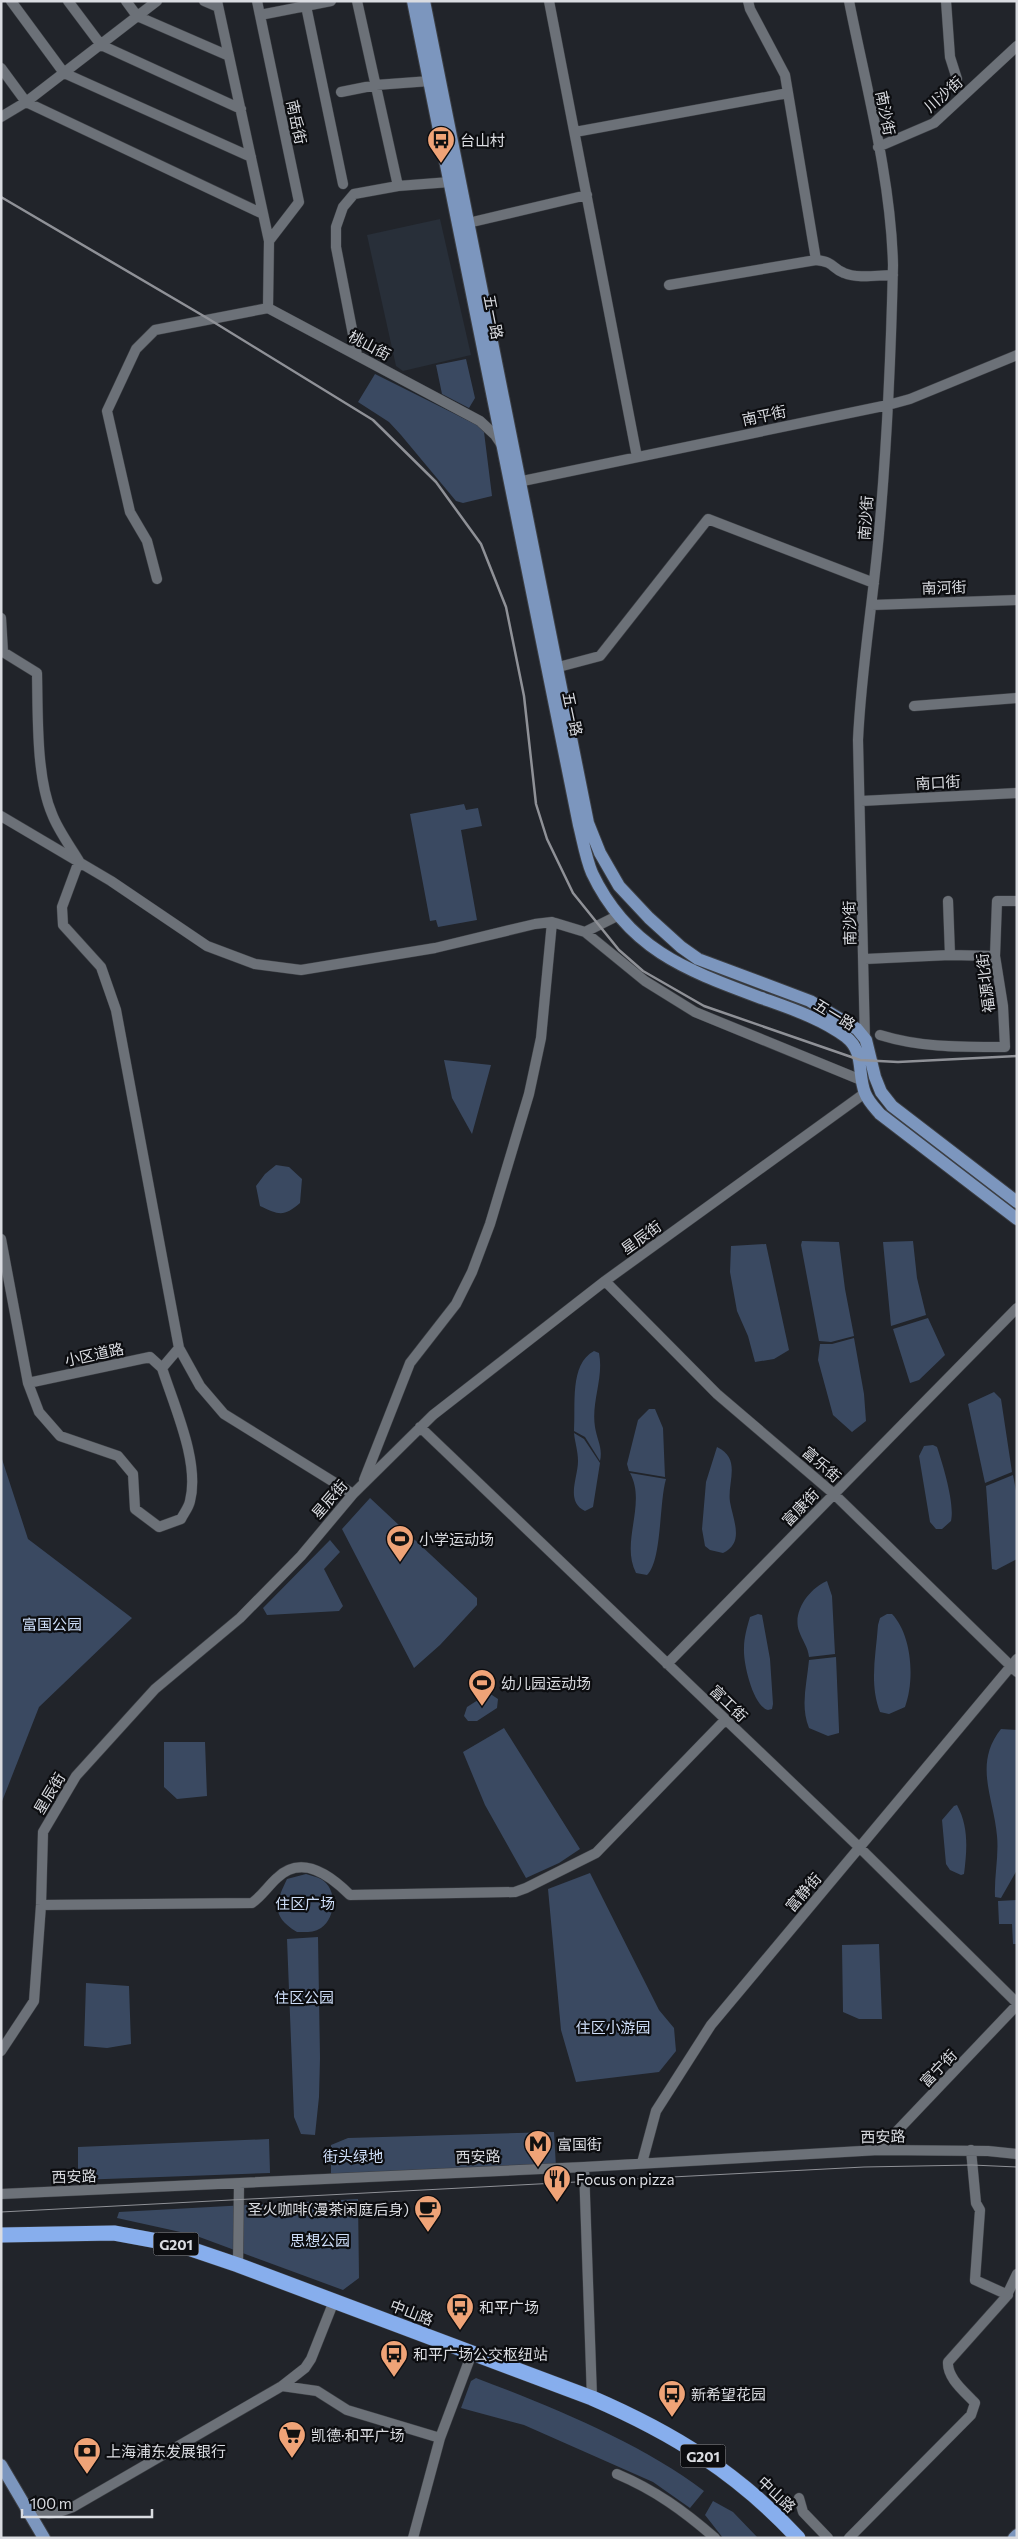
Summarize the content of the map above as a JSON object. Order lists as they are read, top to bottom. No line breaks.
{"streets":{"highway":["G201","中山路"],"main road":["五一路"],"street":["川沙街","南沙街","南岳街","桃山街","南平街","南河街","南口街","福源北街","星辰街","小区道路","富乐街","富康街","富工街","富静街","富宁街","西安路"]},"crossings":[["川沙街","南沙街"],["南沙街","五一路"],["南沙街","南平街"],["南沙街","南河街"],["南沙街","南口街"],["五一路","桃山街"],["五一路","南平街"],["五一路","星辰街"],["星辰街","富乐街"],["星辰街","富工街"],["富乐街","富康街"],["富乐街","富静街"],["富康街","富工街"],["富工街","富静街"],["富工街","富宁街"],["富静街","西安路"],["富宁街","西安路"]],"parks":["富国公园","住区广场","住区公园","住区小游园","街头绿地","思想公园"],"places":{"bus stop":["台山村","和平广场","和平广场公交枢纽站","新希望花园"],"sports":["小学运动场","幼儿园运动场"],"metro station":["富国街"],"restaurant":["Focus on pizza"],"cafe":["圣火咖啡(漫茶闲庭后身)"],"supermarket":["凯德·和平广场"],"bank":["上海浦东发展银行"]},"scale_bar":"100 m"}
